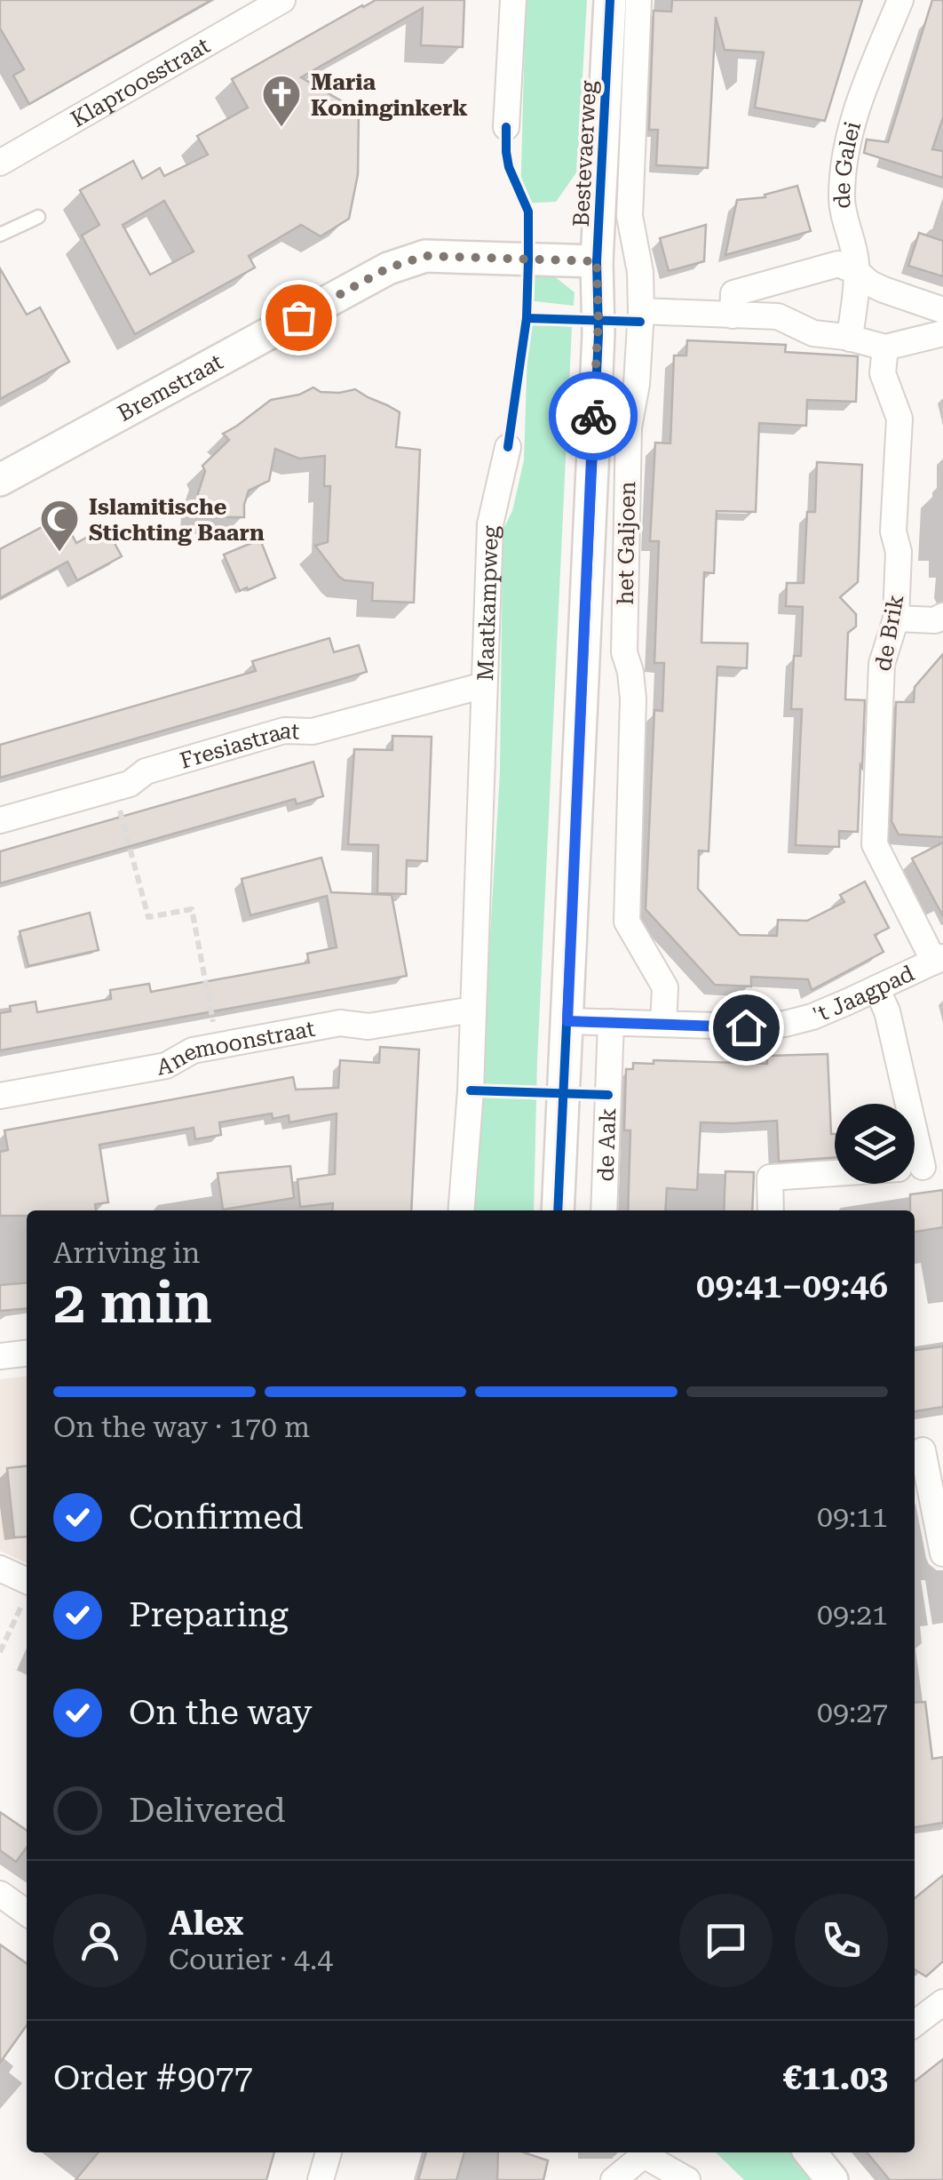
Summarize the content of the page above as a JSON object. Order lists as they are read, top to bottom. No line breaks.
{"streets":{"street":["Klaproosstraat","Bestevaerweg","de Galei","Bremstraat","het Galjoen","Maatkampweg","de Brik","Fresiastraat","'t Jaagpad","Anemoonstraat","de Aak"]},"crossings":[["Bestevaerweg","Bremstraat"],["Bestevaerweg","'t Jaagpad"],["het Galjoen","'t Jaagpad"],["Maatkampweg","Fresiastraat"],["Maatkampweg","Anemoonstraat"],["de Brik","'t Jaagpad"],["'t Jaagpad","de Aak"]],"places":{"church":["Maria Koninginkerk"],"mosque":["Islamitische Stichting Baarn"]},"page":{"heading":["2 min","Arriving in","09:41–09:46"],"panel":["Alex","Courier · 4.4","Order #9077","€11.03"],"bar":"On the way · 170 m","list":[["Confirmed","09:11"],["Preparing","09:21"],["On the way","09:27"],"Delivered"]}}
